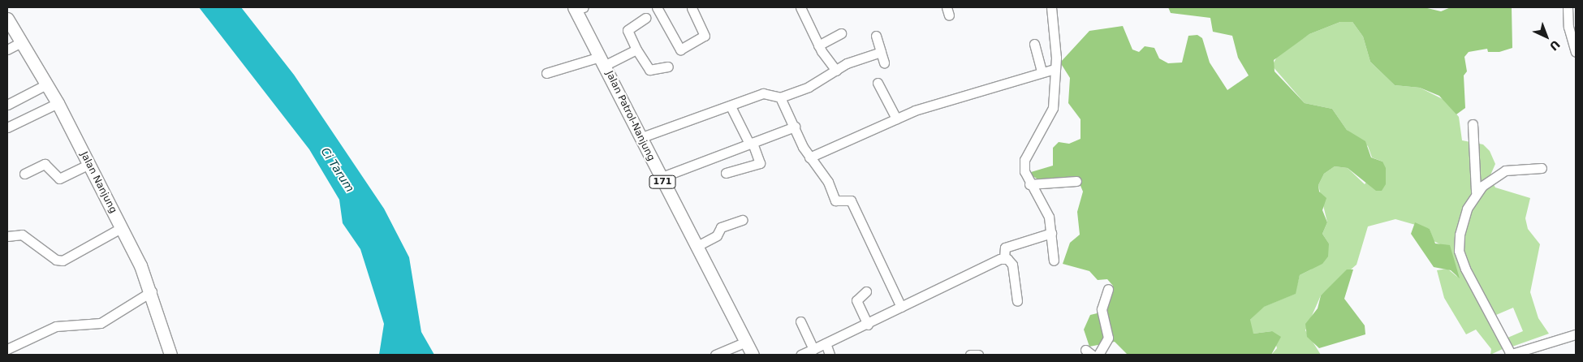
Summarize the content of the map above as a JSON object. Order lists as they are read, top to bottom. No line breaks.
{"streets":{"main road":["Jalan Patrol-Nanjung","171","Jalan Nanjung"]},"water":["Ci Tarum"],"north":"bottom right"}
